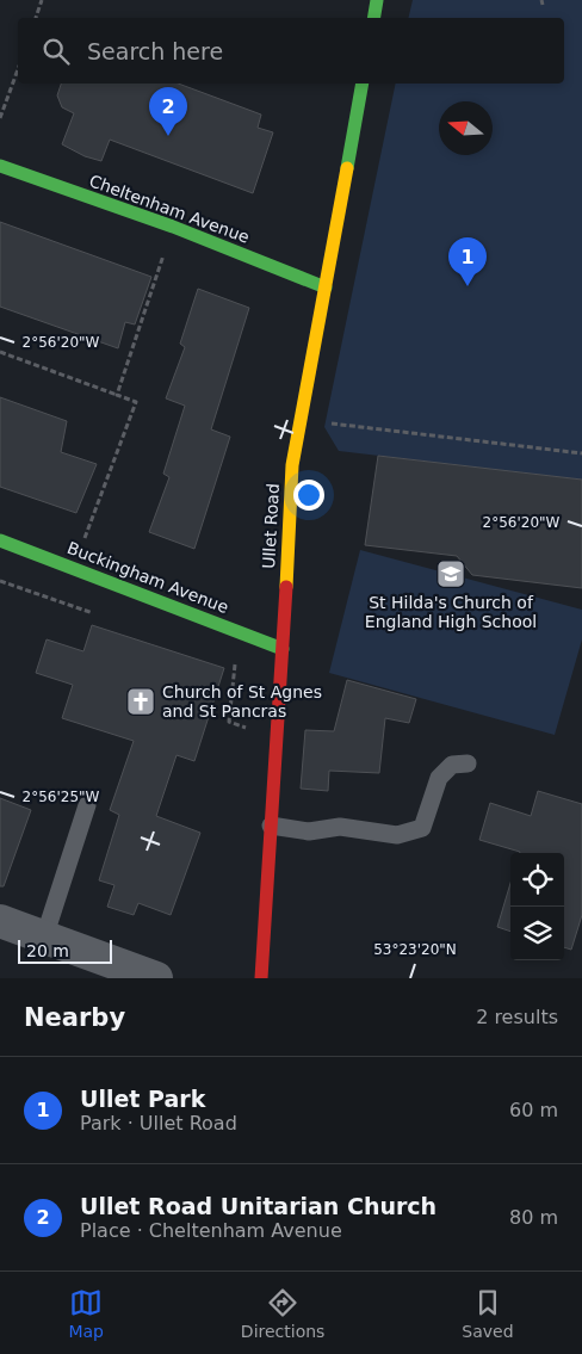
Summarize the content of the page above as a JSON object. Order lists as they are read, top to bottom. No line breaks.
{"streets":{"main road":["Cheltenham Avenue","Ullet Road","Buckingham Avenue"]},"crossings":[["Cheltenham Avenue","Ullet Road"],["Ullet Road","Buckingham Avenue"]],"places":{"school or university":["St Hilda's Church of England High School"],"church":["Church of St Agnes and St Pancras"]},"scale_bar":"20 m","north":"left","page":{"search":"Search here","pins":["2","1"],"scale":"20 m","heading":["Nearby","2 results"],"list":[{"mark":"1","name":"Ullet Park","note":"Park · Ullet Road","value":"60 m"},{"mark":"2","name":"Ullet Road Unitarian Church","note":"Place · Cheltenham Avenue","value":"80 m"}],"nav":["Map","Directions","Saved"]},"coordinates":["2°56'20\"W","2°56'25\"W","53°23'20\"N"]}
